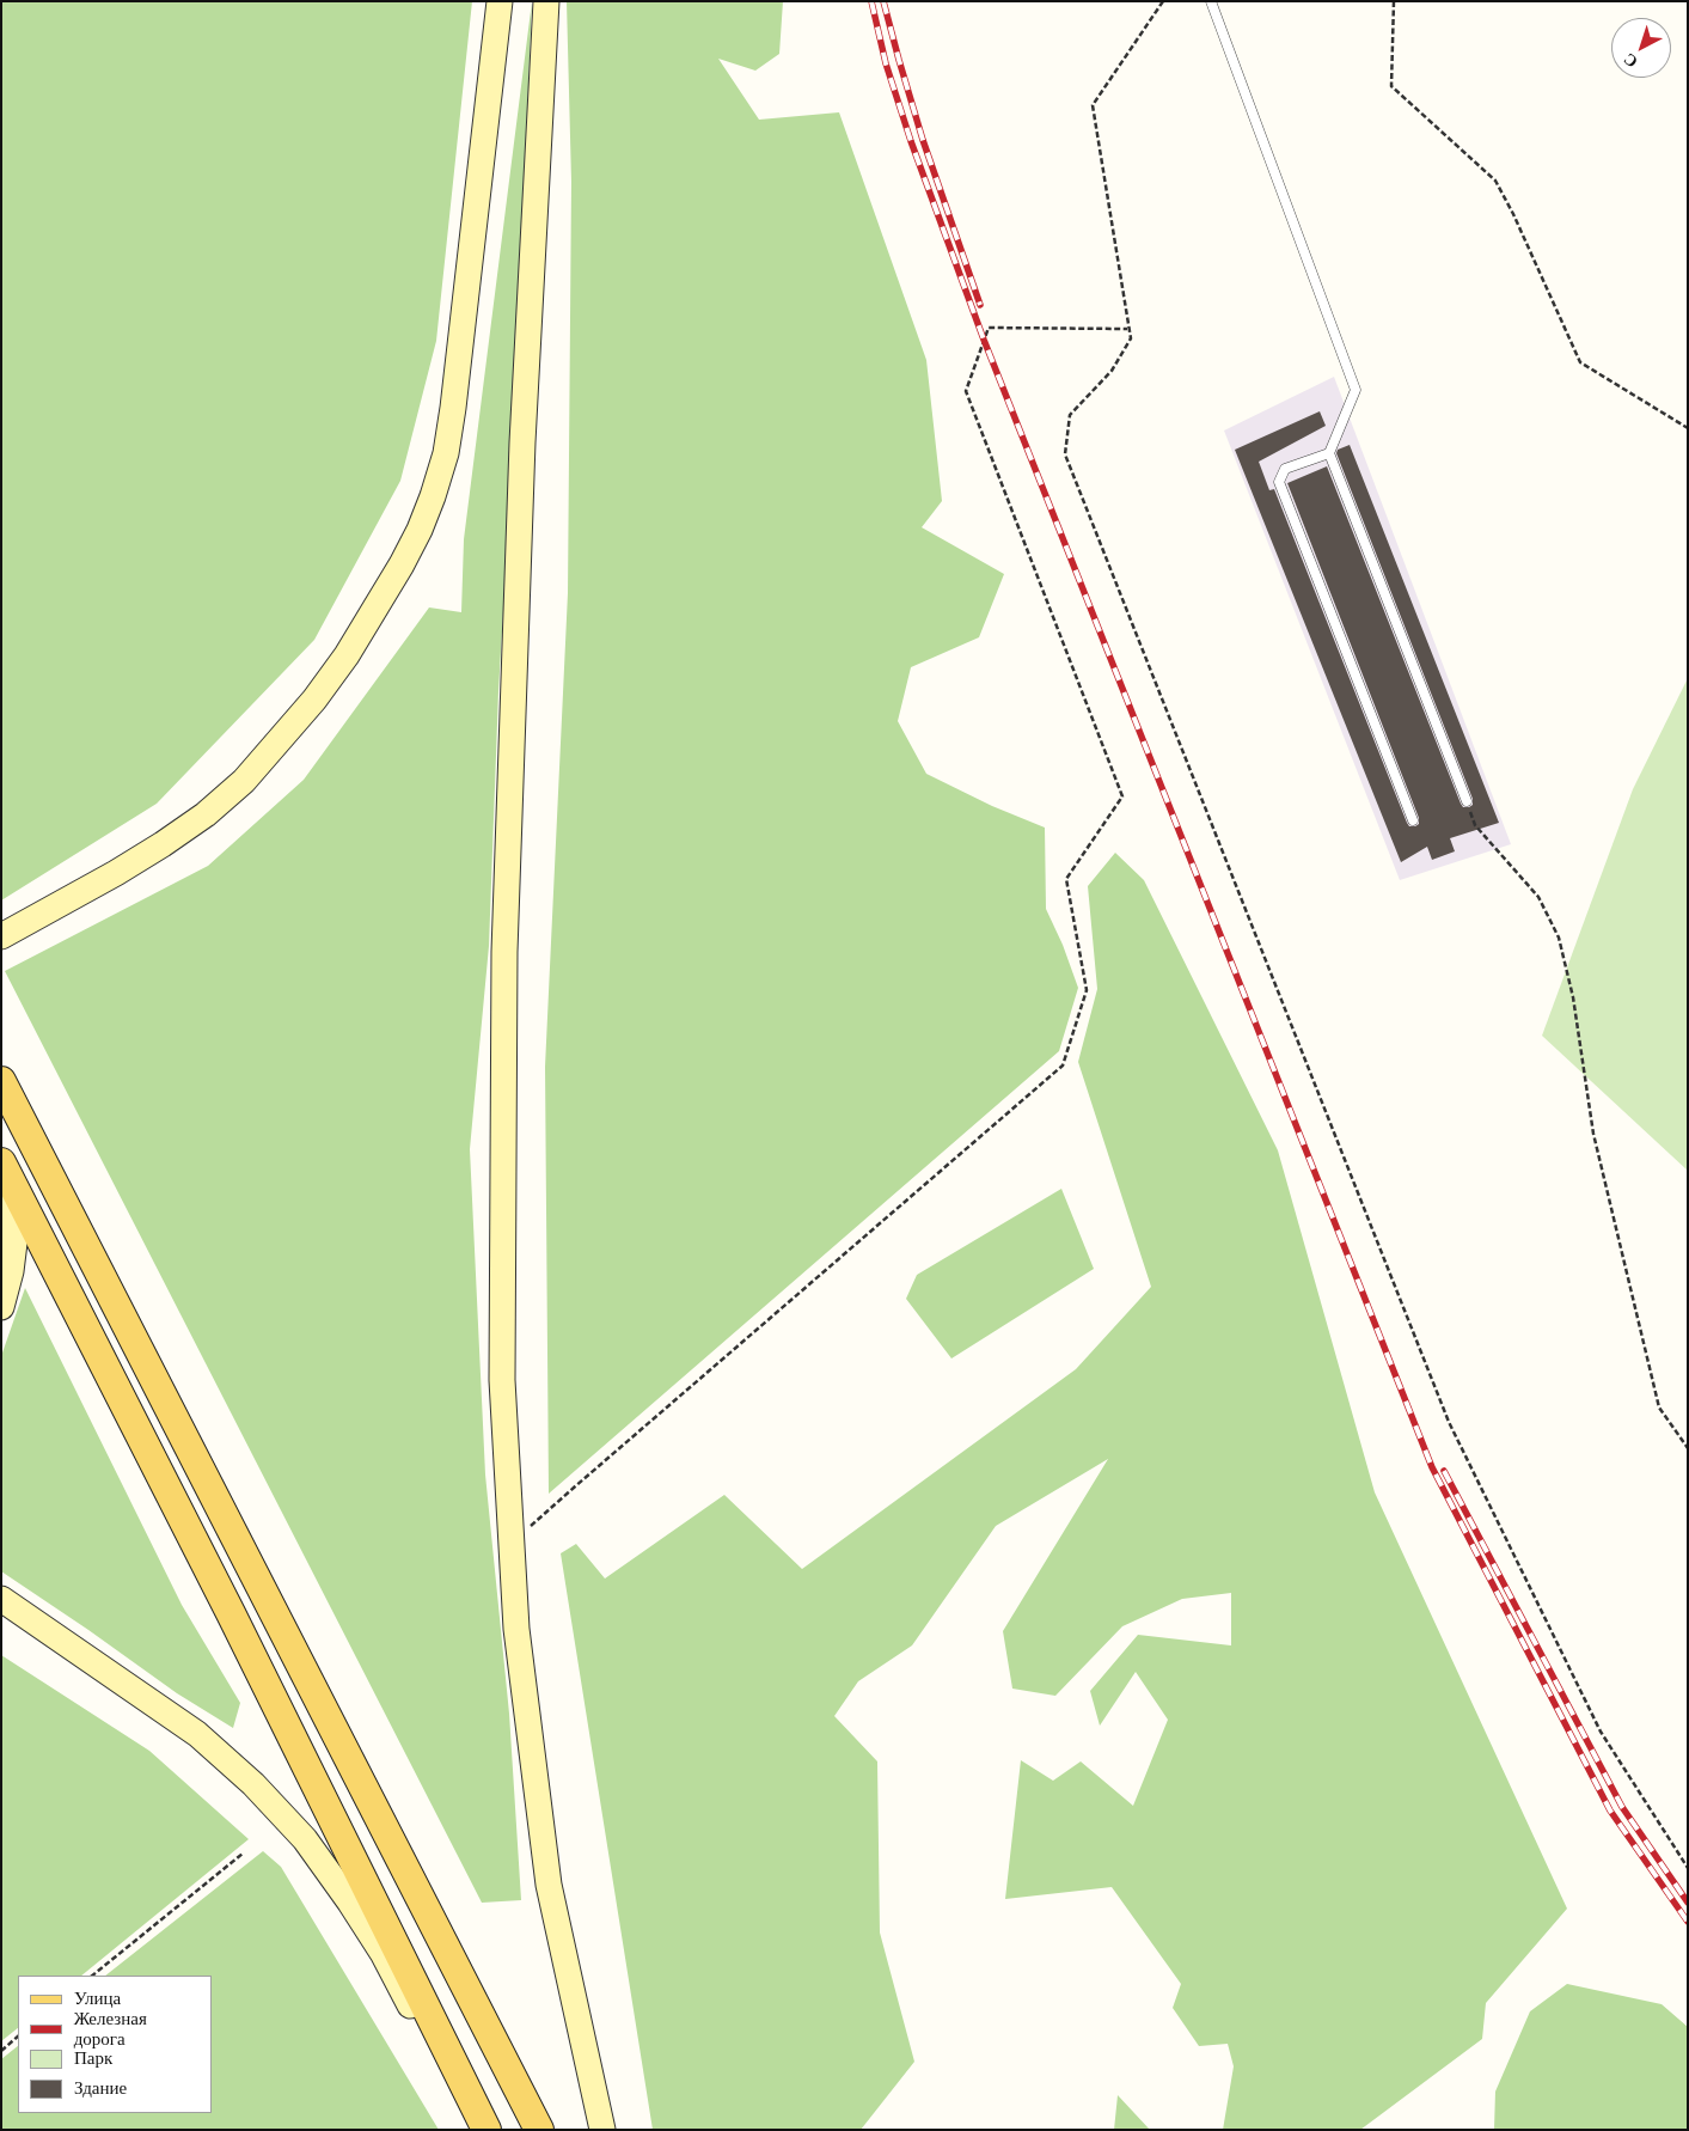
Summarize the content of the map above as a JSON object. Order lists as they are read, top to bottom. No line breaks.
{"legend":["Улица","Железная дорога","Парк","Здание"],"north":"bottom left"}
